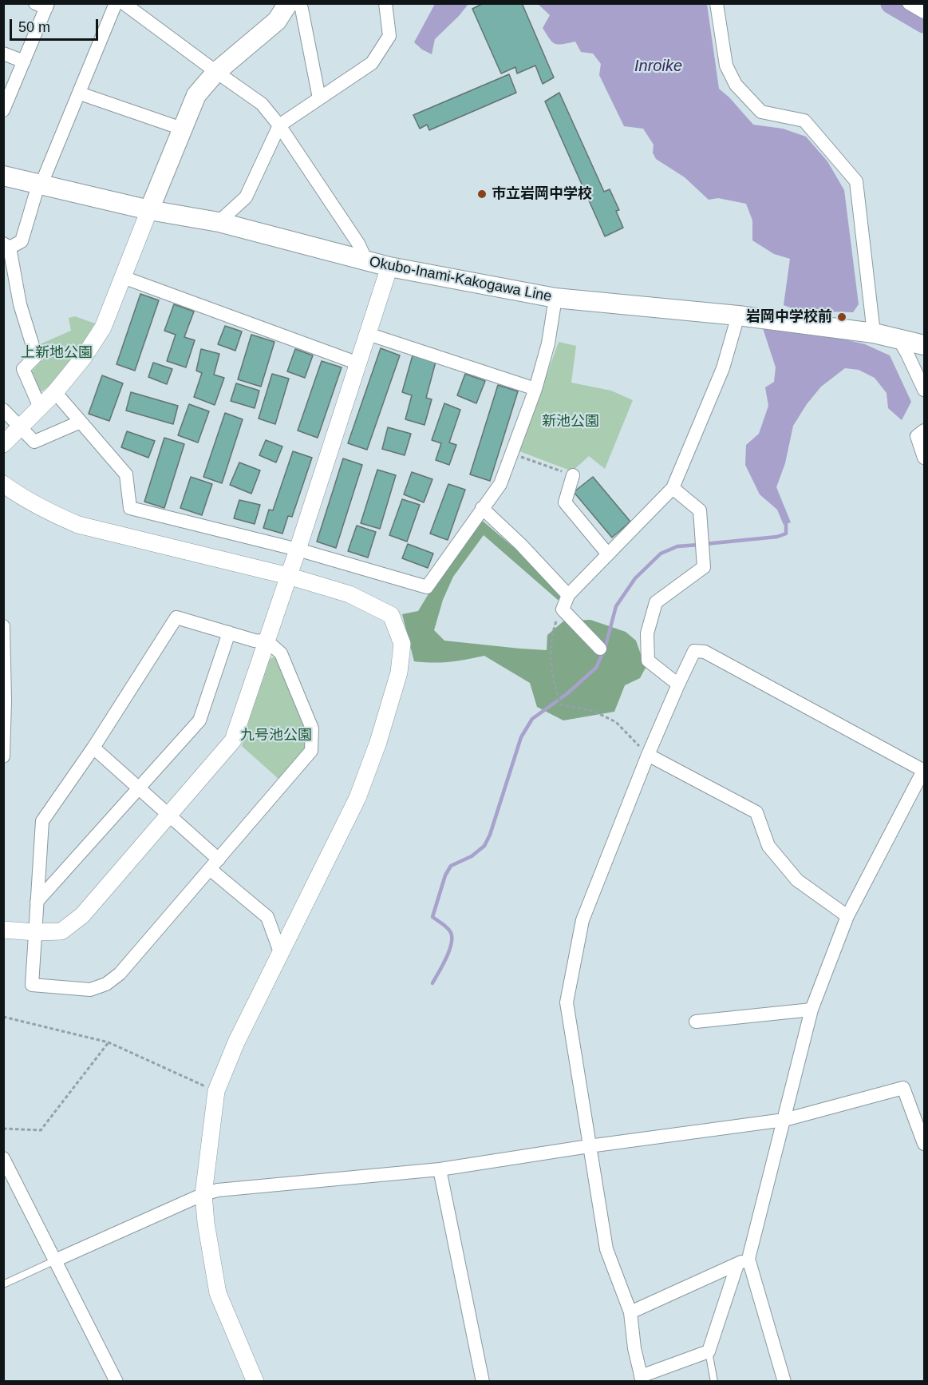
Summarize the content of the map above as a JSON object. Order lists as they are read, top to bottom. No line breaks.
{"streets":{"main road":["Okubo-Inami-Kakogawa Line"]},"water":["Inroike"],"parks":["上新地公園","新池公園","九号池公園"],"places":["市立岩岡中学校","岩岡中学校前"],"scale_bar":"50 m"}
